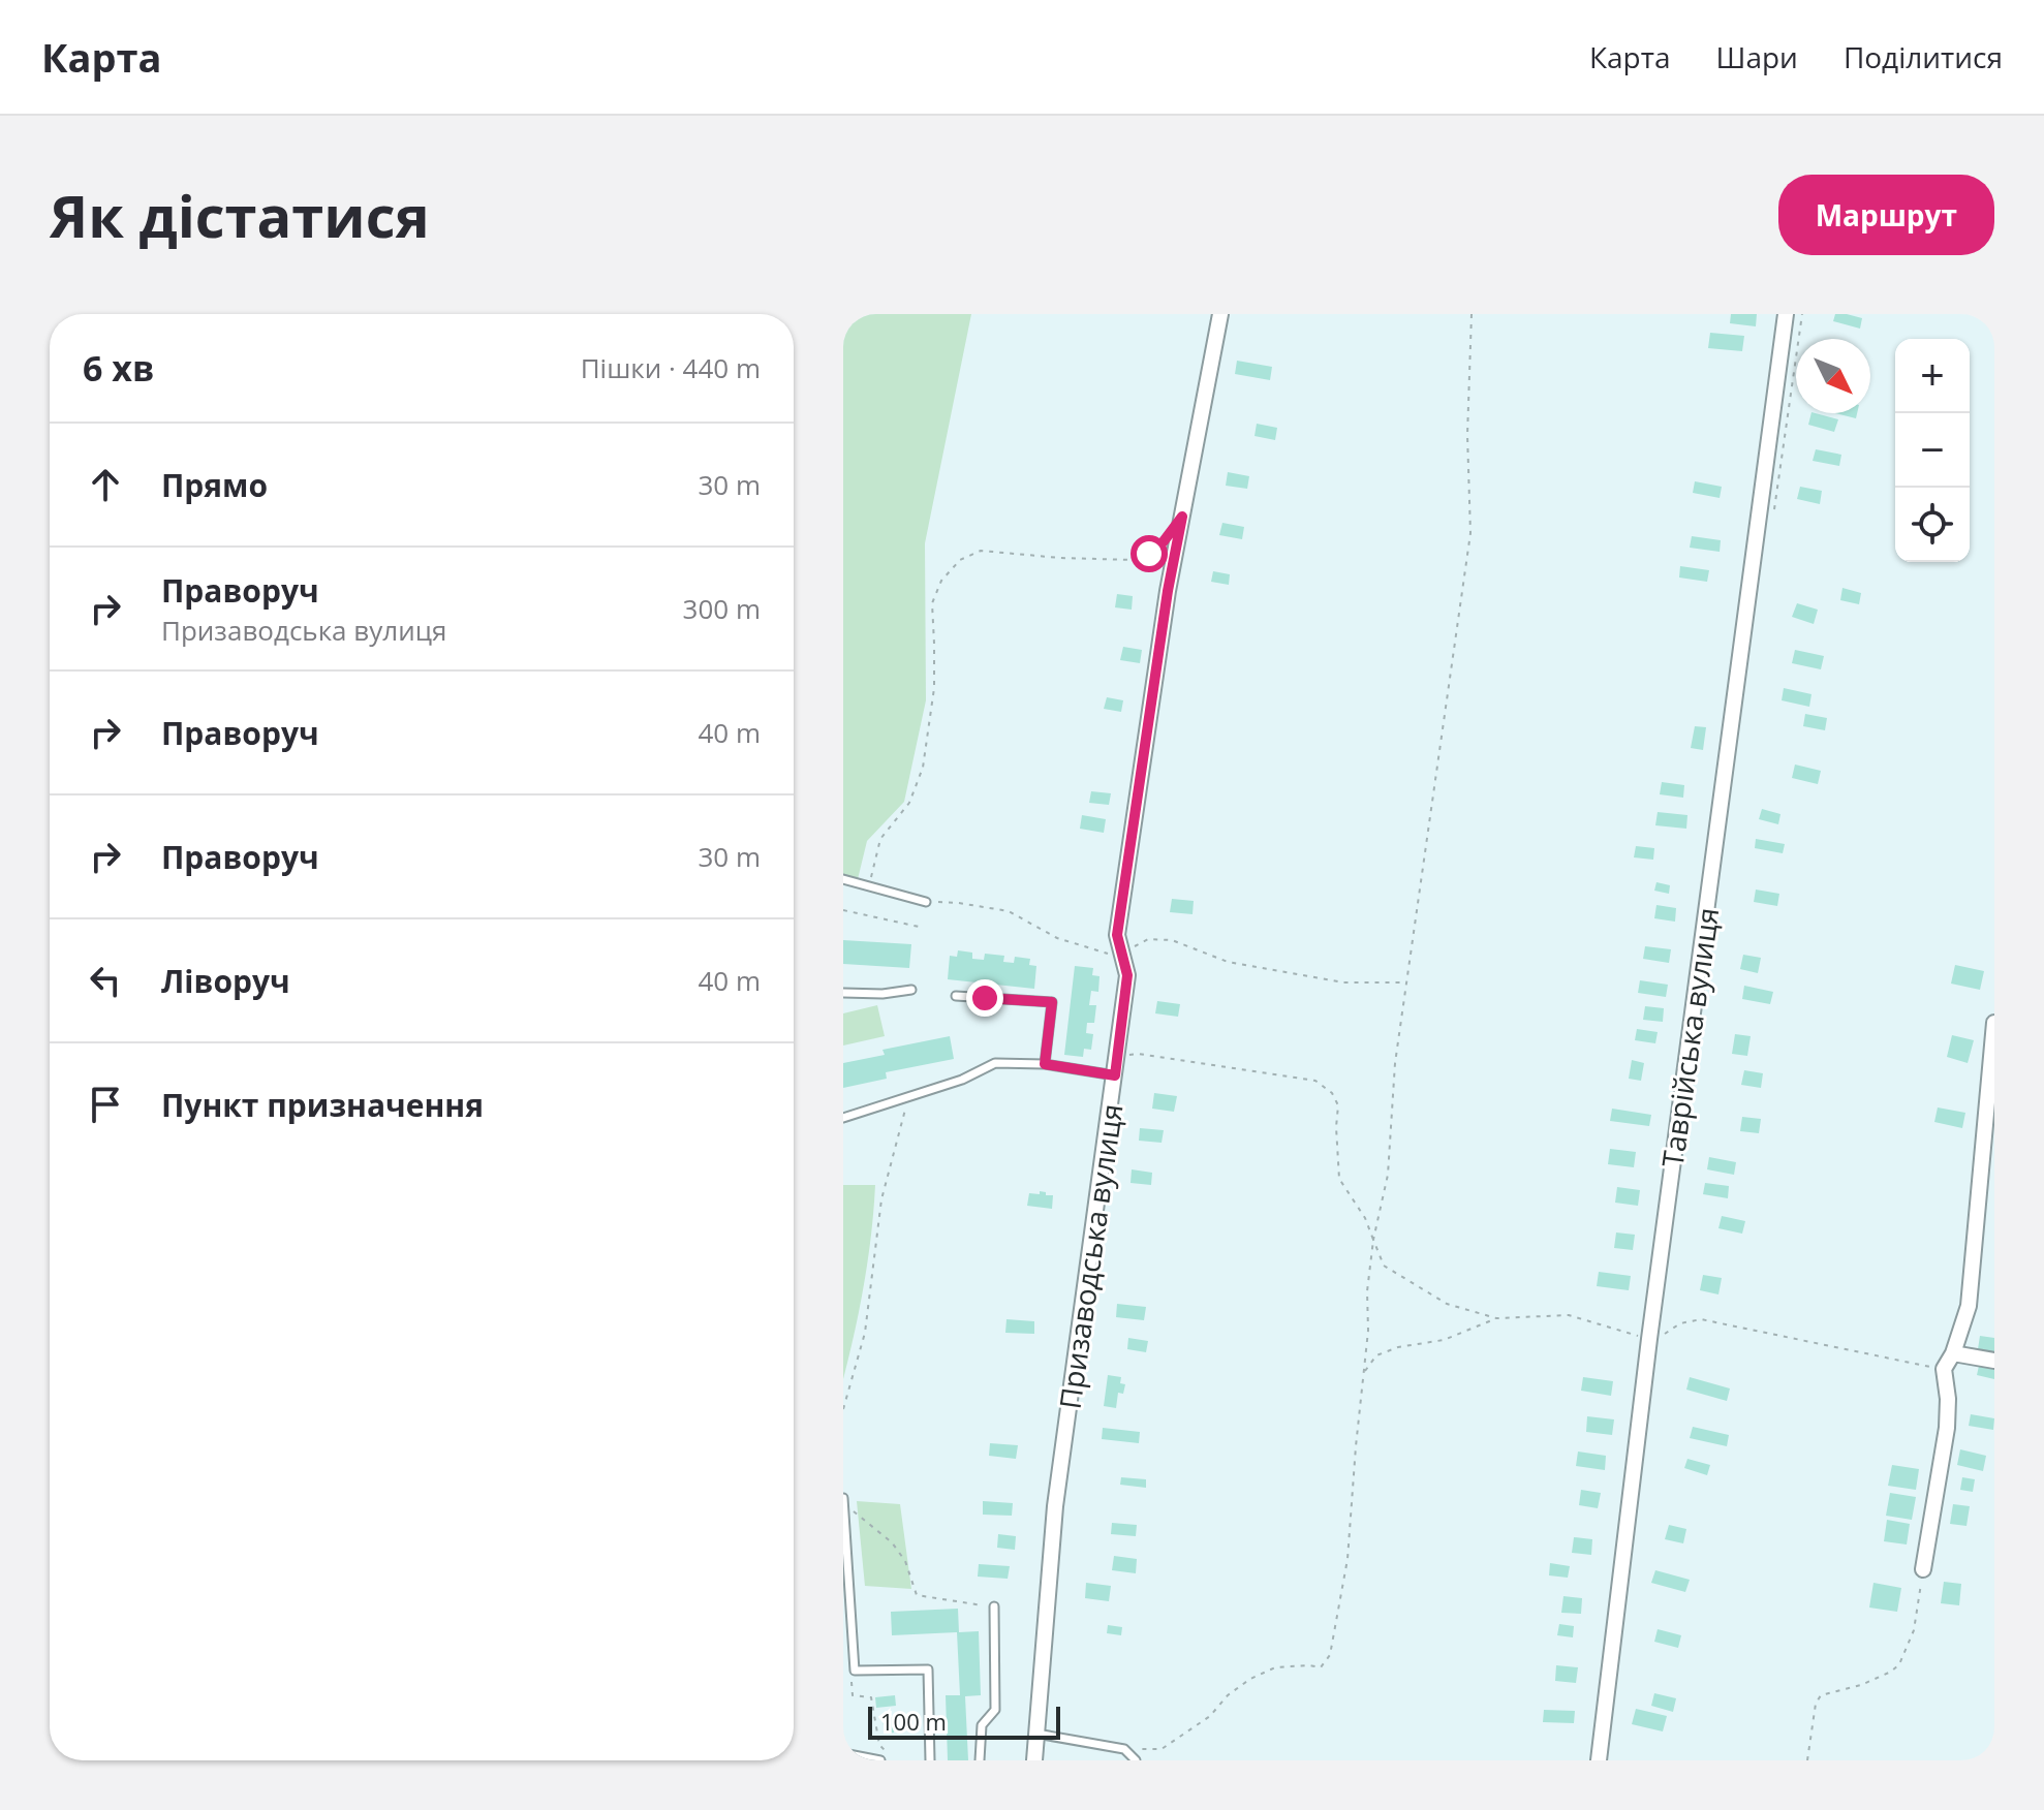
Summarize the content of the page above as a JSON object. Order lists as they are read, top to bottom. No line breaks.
{"streets":{"street":["Таврійська вулиця","Призаводська вулиця"]},"scale_bar":"100 m","north":"bottom right","page":{"header":"Карта","nav":["Карта","Шари","Поділитися"],"buttons":"Маршрут","title":"Як дістатися","heading":["6 хв","Пішки · 440 m"],"map_buttons":["+","−"],"list":[["Прямо","30 m"],["Праворуч","Призаводська вулиця","300 m"],["Праворуч","40 m"],["Праворуч","30 m"],["Ліворуч","40 m"],"Пункт призначення"],"scale":"100 m"}}
